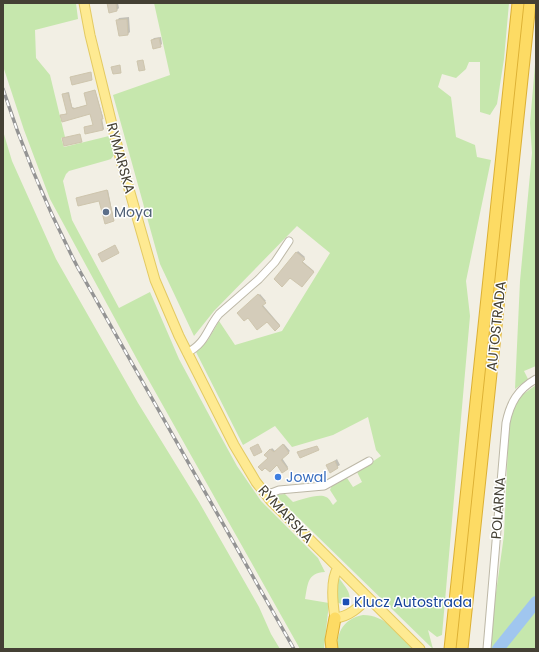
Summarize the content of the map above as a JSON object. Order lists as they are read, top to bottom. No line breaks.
{"streets":{"highway":["AUTOSTRADA"],"main road":["RYMARSKA"],"street":["POLARNA"]},"places":{"other":["Moya","Jowal"],"transit":["Klucz Autostrada"]}}
